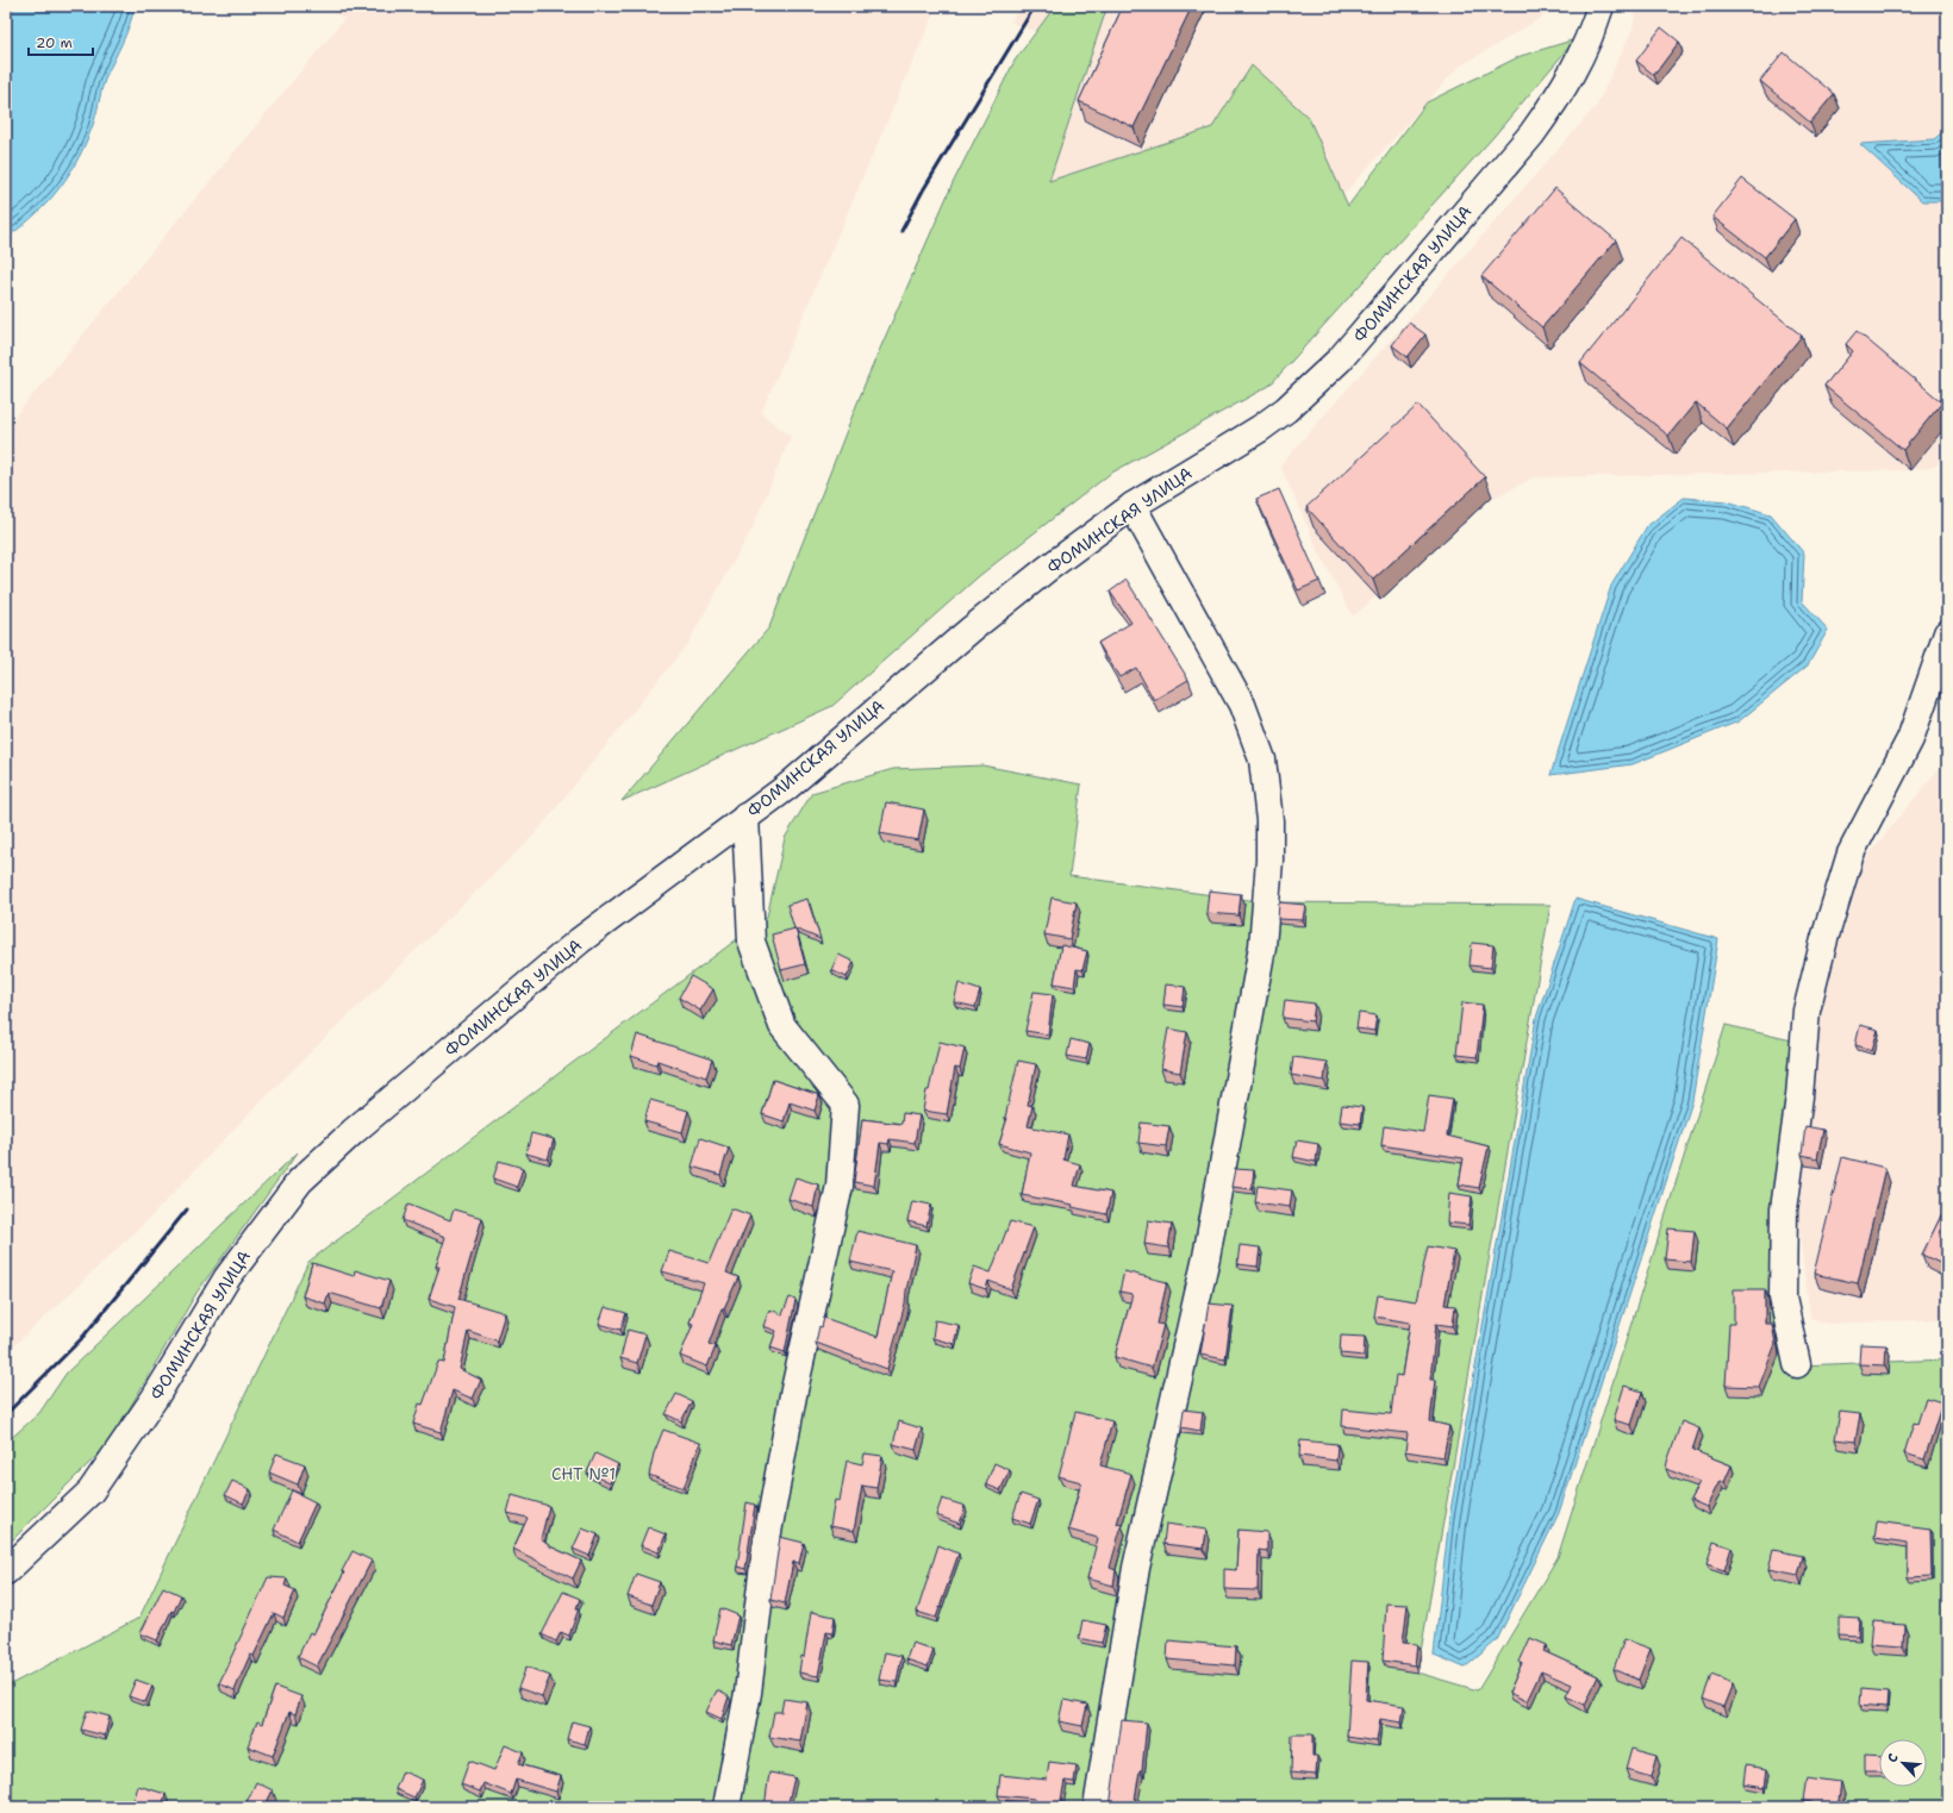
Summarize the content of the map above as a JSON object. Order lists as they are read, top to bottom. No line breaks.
{"streets":{"street":["ФОМИНСКАЯ УЛИЦА"]},"parks":["СНТ №1"],"scale_bar":"20 m","north":"top left"}
